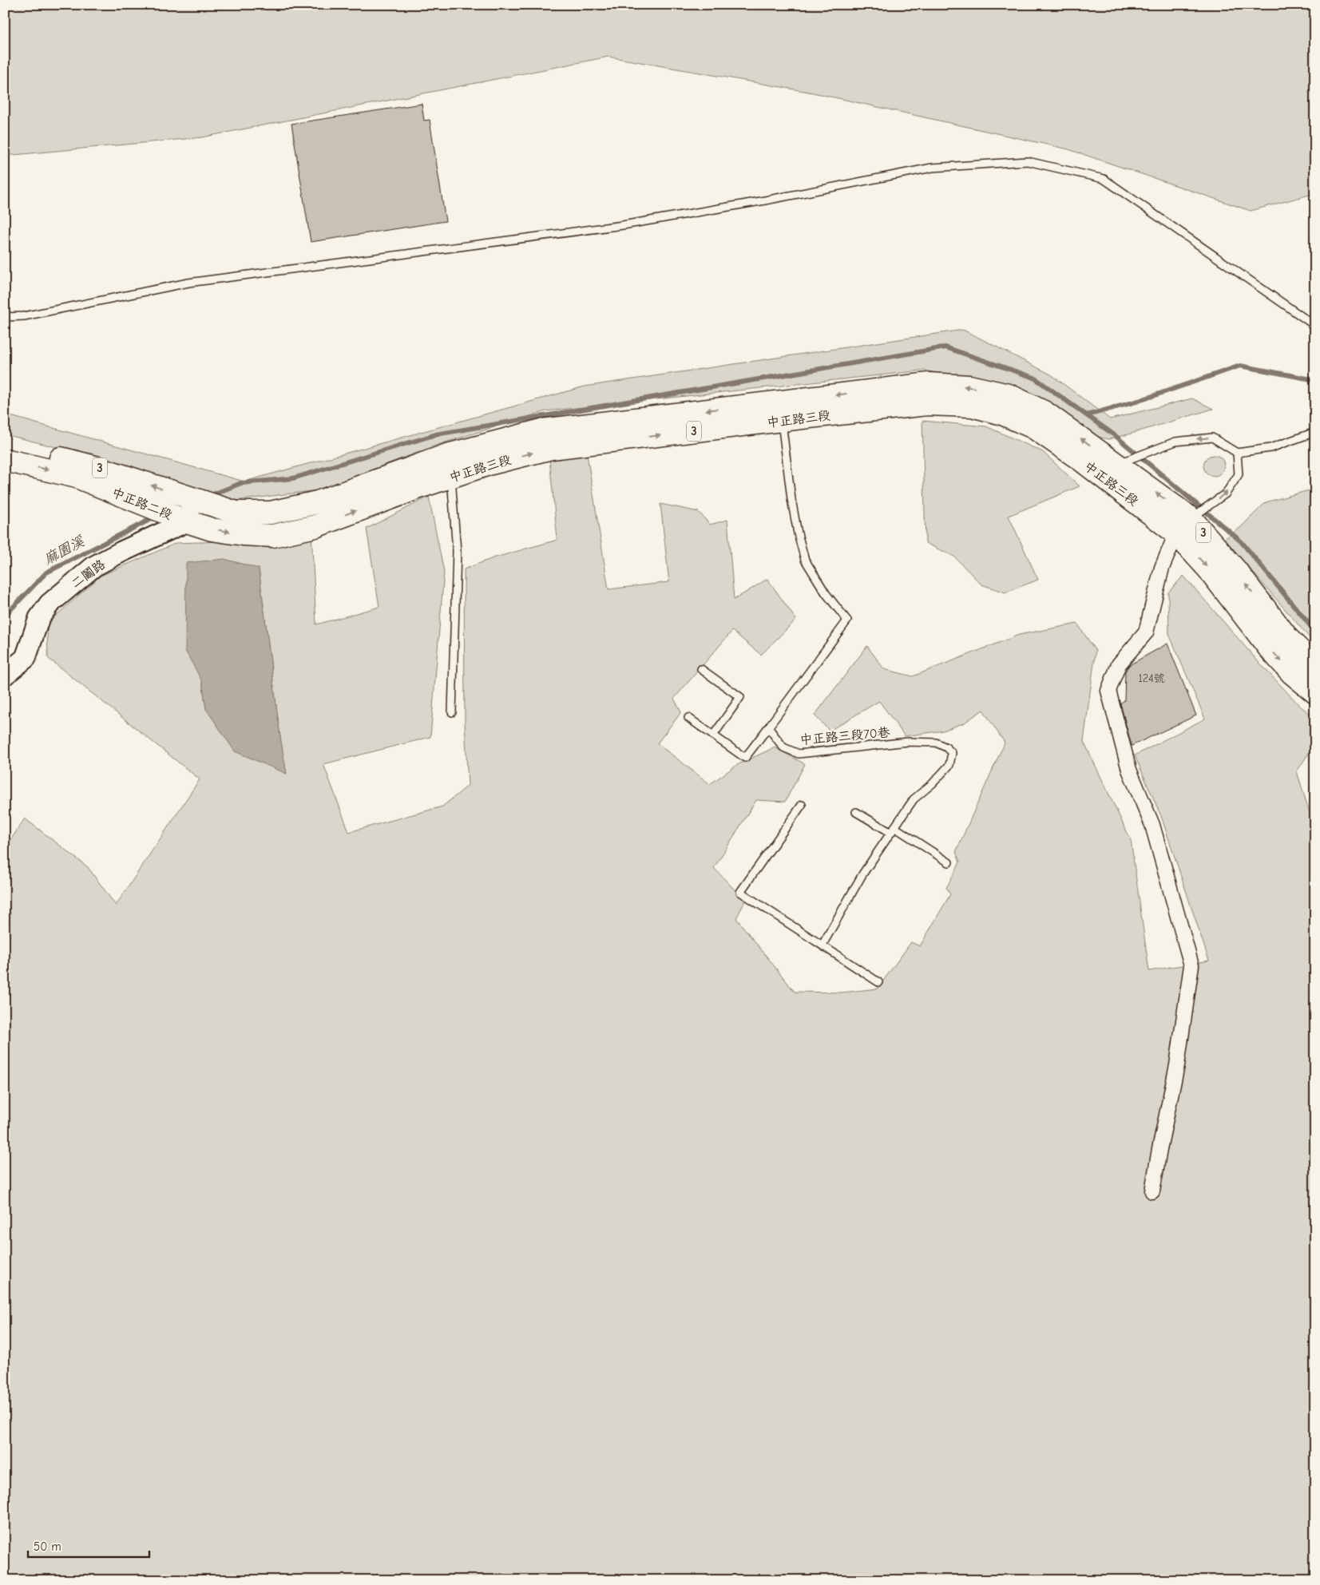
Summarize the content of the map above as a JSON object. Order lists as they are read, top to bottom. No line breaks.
{"streets":{"main road":["中正路三段","3","中正路二段"],"street":["二鬮路"],"lane":["中正路三段70巷"]},"crossings":[["中正路三段","中正路二段"],["中正路三段","二鬮路"],["中正路二段","二鬮路"]],"water":["麻園溪"],"house_numbers":["124號"],"scale_bar":"50 m"}
